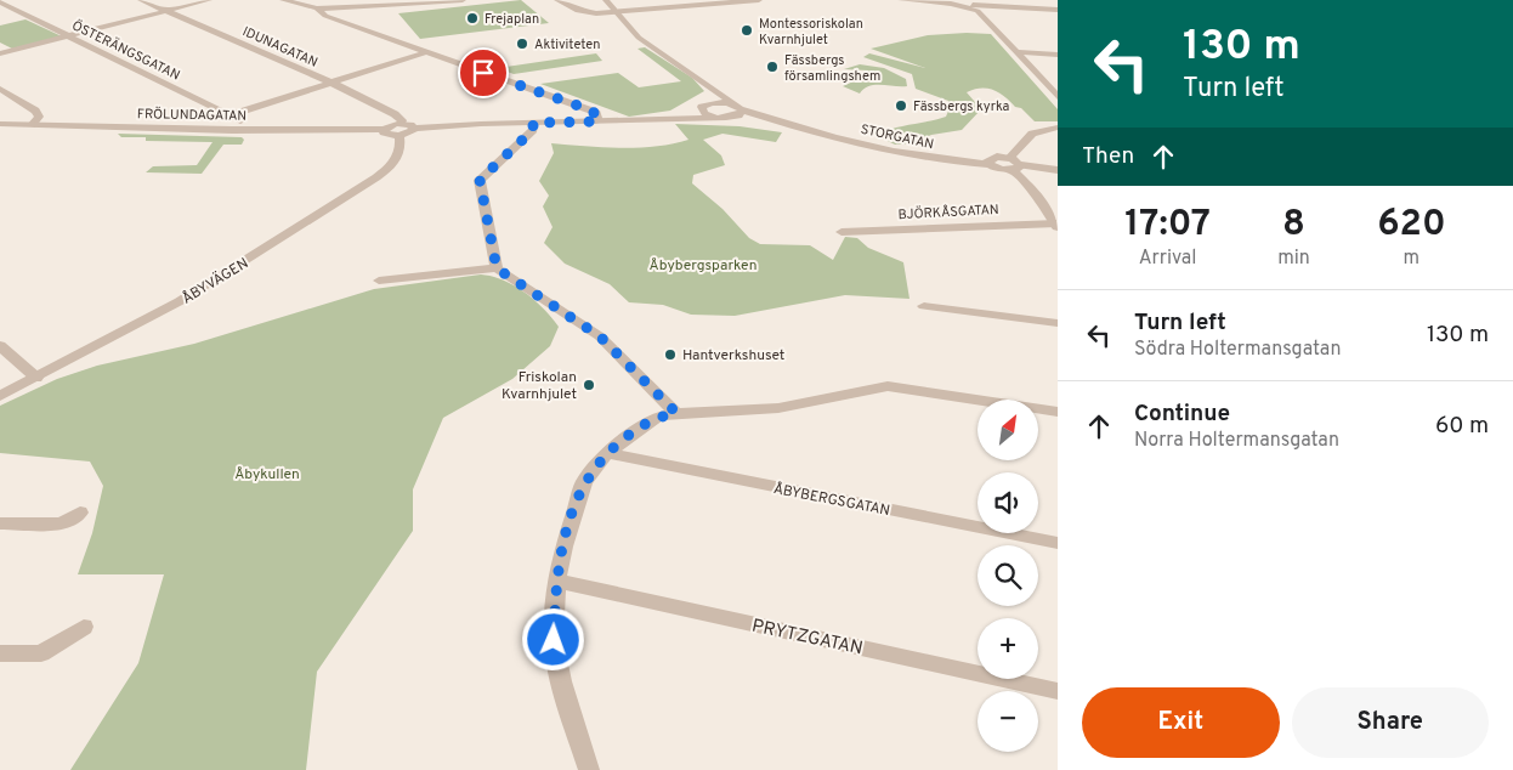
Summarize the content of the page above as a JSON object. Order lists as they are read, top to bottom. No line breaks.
{"streets":{"street":["IDUNAGATAN","ÖSTERÄNGSGATAN","FRÖLUNDAGATAN","STORGATAN","BJÖRKÅSGATAN","ÅBYVÄGEN","ÅBYBERGSGATAN","PRYTZGATAN"]},"crossings":[["IDUNAGATAN","FRÖLUNDAGATAN"],["IDUNAGATAN","ÅBYVÄGEN"],["FRÖLUNDAGATAN","ÅBYVÄGEN"]],"parks":["Åbybergsparken","Åbykullen"],"places":["Frejaplan","Montessoriskolan Kvarnhjulet","Aktiviteten","Fässbergs församlingshem","Fässbergs kyrka","Hantverkshuset","Friskolan Kvarnhjulet"],"north":"top right","page":{"turn":["130 m","Turn left"],"then":"Then","eta":["17:07","Arrival","8","min","620","m"],"list":[{"name":"Turn left","note":"Södra Holtermansgatan","value":"130 m"},{"name":"Continue","note":"Norra Holtermansgatan","value":"60 m"}],"map_buttons":["+","−"],"buttons":["Exit","Share"]}}
